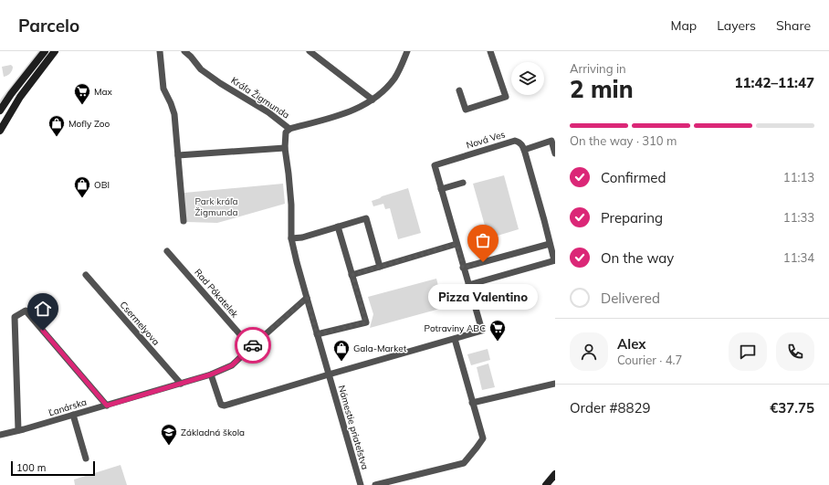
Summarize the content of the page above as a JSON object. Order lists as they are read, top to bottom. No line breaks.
{"streets":{"street":["Kráľa Žigmunda","Nová Ves","Rad Pókatelek","Csermelyova","Ľanárska","Námestie priateľstva"]},"crossings":[["Nová Ves","Ľanárska"],["Nová Ves","Námestie priateľstva"],["Rad Pókatelek","Ľanárska"],["Csermelyova","Ľanárska"]],"parks":["Park kráľa Žigmunda"],"places":{"supermarket":["Max","Potraviny ABC"],"shop":["Mofly Zoo","OBI","Gala-Market"],"other":["Pizza Valentino"],"school or university":["Základná škola"]},"scale_bar":"100 m","page":{"header":"Parcelo","nav":["Map","Layers","Share"],"heading":["2 min","Arriving in","11:42–11:47"],"panel":["Alex","Courier · 4.7","Order #8829","€37.75"],"bar":"On the way · 310 m","list":[["Confirmed","11:13"],["Preparing","11:33"],["On the way","11:34"],"Delivered"],"bubble":"Pizza Valentino","scale":"100 m"}}
